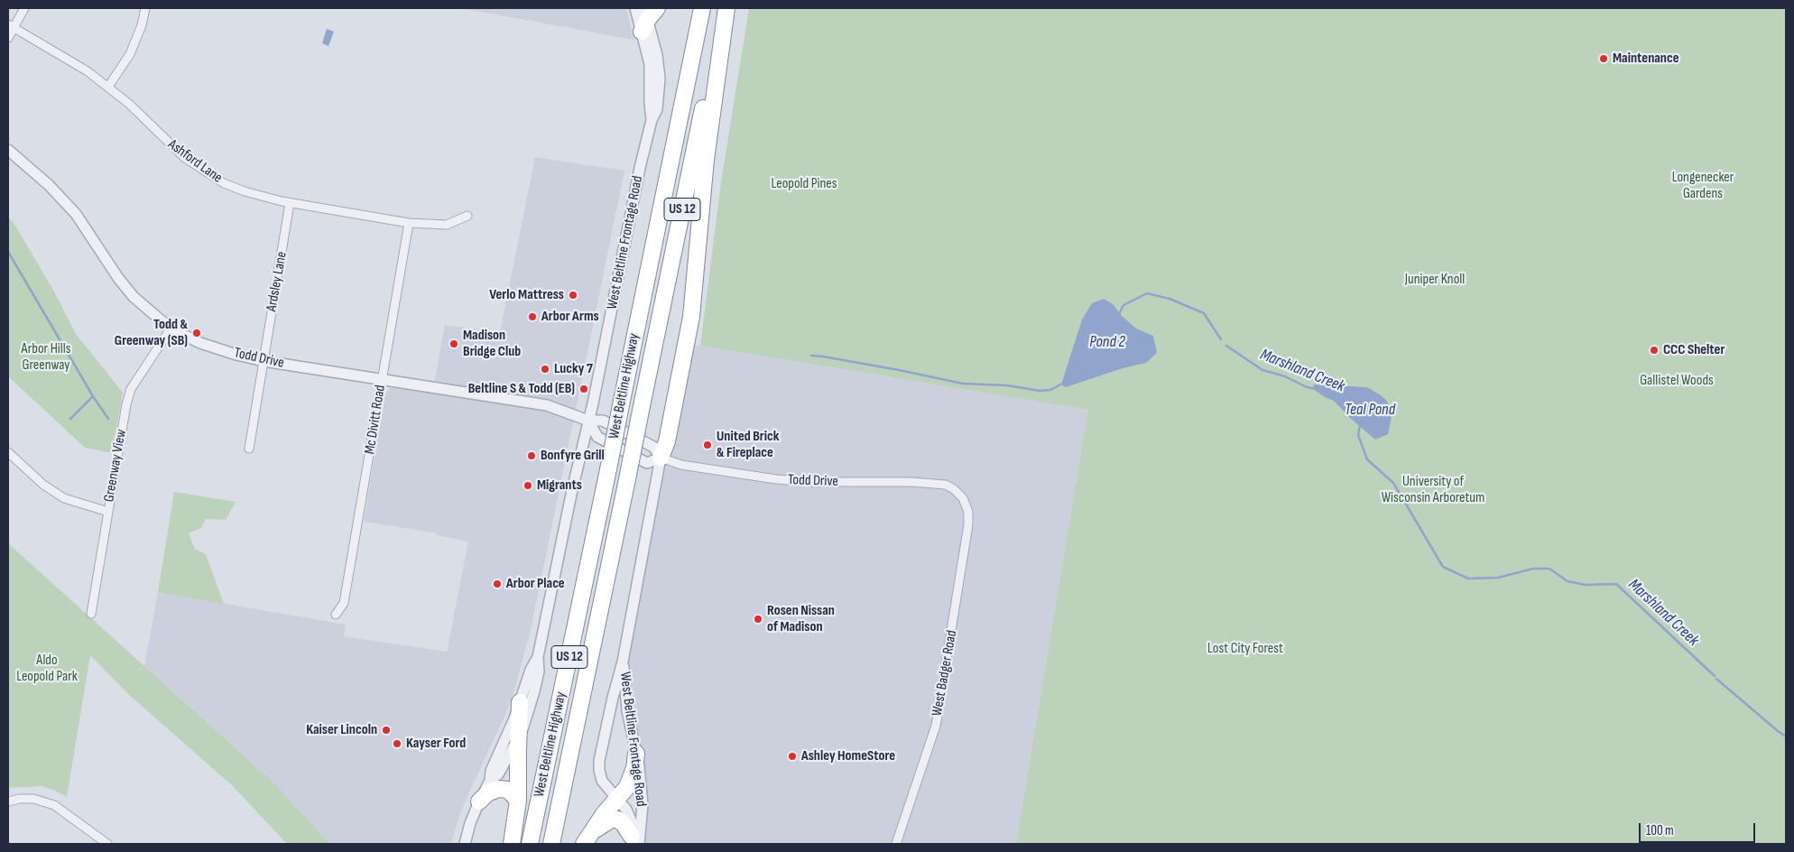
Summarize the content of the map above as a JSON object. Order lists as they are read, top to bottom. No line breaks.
{"streets":{"highway":["US 12","West Beltline Highway"],"street":["Ashford Lane","West Beltline Frontage Road","Ardsley Lane","Todd Drive","Mc Divitt Road","Greenway View","West Badger Road"]},"crossings":[["Ashford Lane","Ardsley Lane"],["Ashford Lane","Mc Divitt Road"],["West Beltline Frontage Road","Todd Drive"],["Ardsley Lane","Todd Drive"],["Todd Drive","Mc Divitt Road"],["Todd Drive","Greenway View"],["Todd Drive","West Badger Road"]],"water":["Pond 2","Marshland Creek","Teal Pond"],"parks":["Longenecker Gardens","Leopold Pines","Juniper Knoll","Arbor Hills Greenway","Gallistel Woods","University of Wisconsin Arboretum","Lost City Forest","Aldo Leopold Park"],"places":["Maintenance","Verlo Mattress","Arbor Arms","Todd & Greenway (SB)","Madison Bridge Club","CCC Shelter","Lucky 7","Beltline S & Todd (EB)","United Brick & Fireplace","Bonfyre Grill","Migrants","Arbor Place","Rosen Nissan of Madison","Kaiser Lincoln","Kayser Ford","Ashley HomeStore"],"scale_bar":"100 m"}
